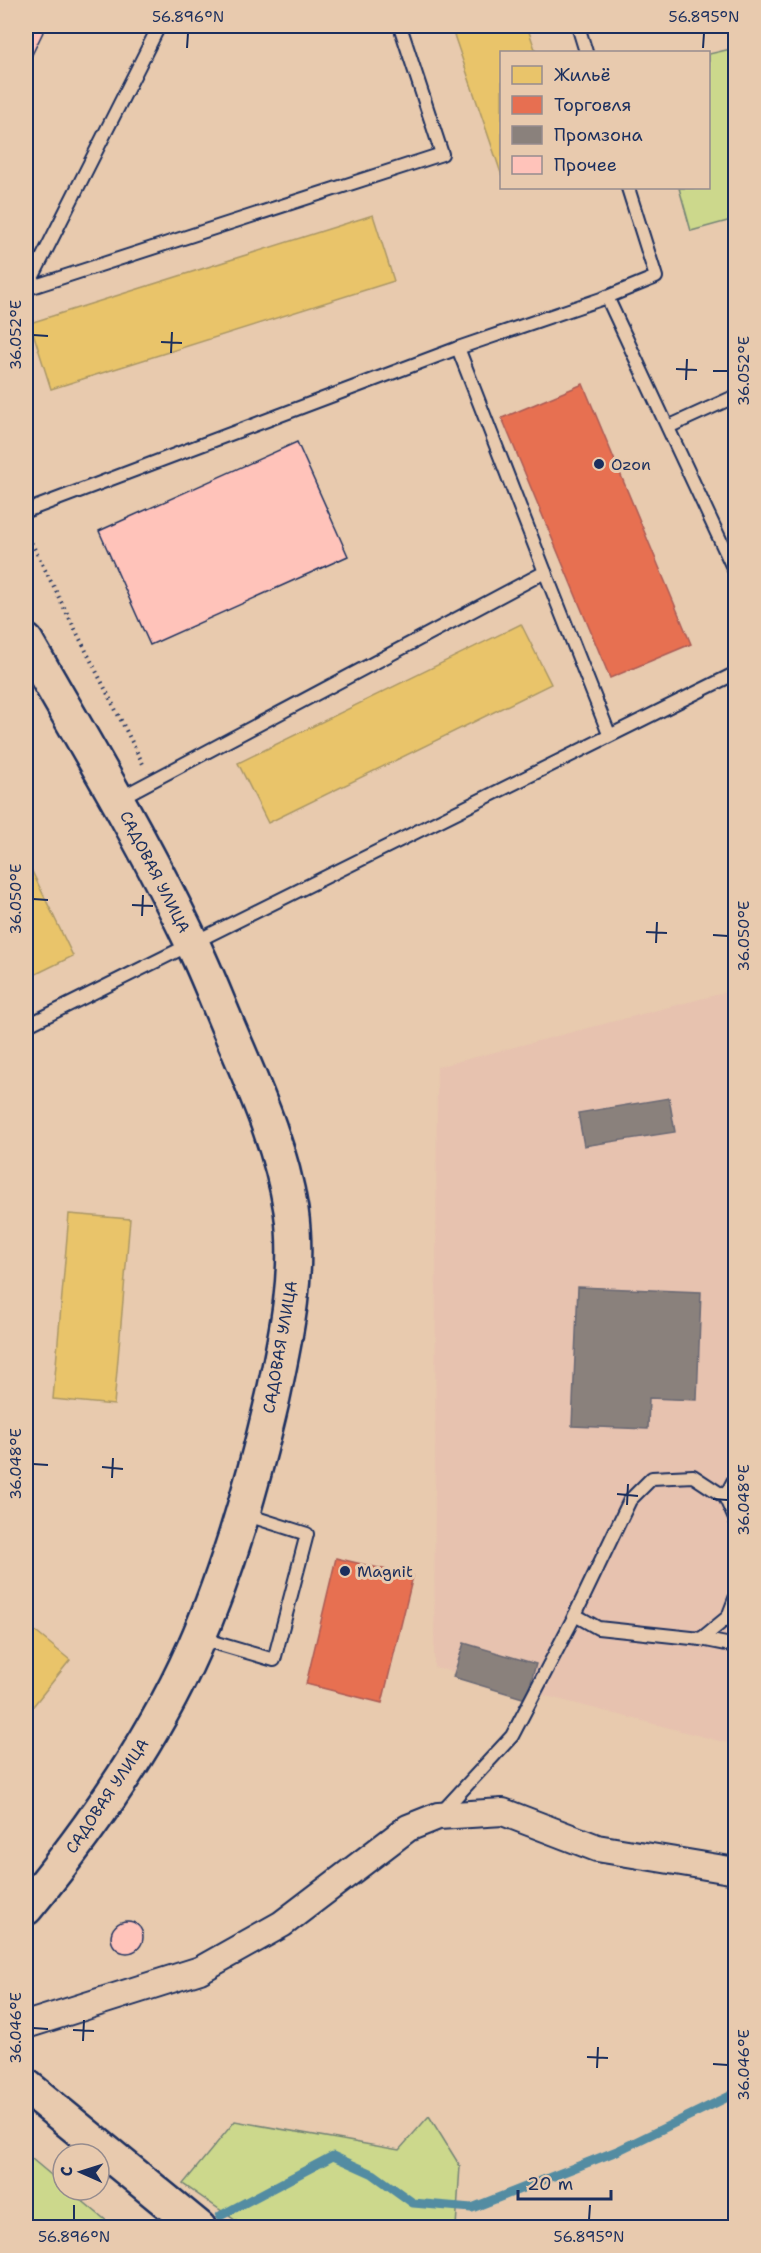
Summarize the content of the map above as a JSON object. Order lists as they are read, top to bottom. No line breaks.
{"streets":{"street":["САДОВАЯ УЛИЦА"]},"places":["Ozon","Magnit"],"legend":["Жильё","Торговля","Промзона","Прочее"],"scale_bar":"20 m","north":"left","coordinates":["56.896°N","56.895°N","36.052°E","36.050°E","36.048°E","36.046°E"]}
